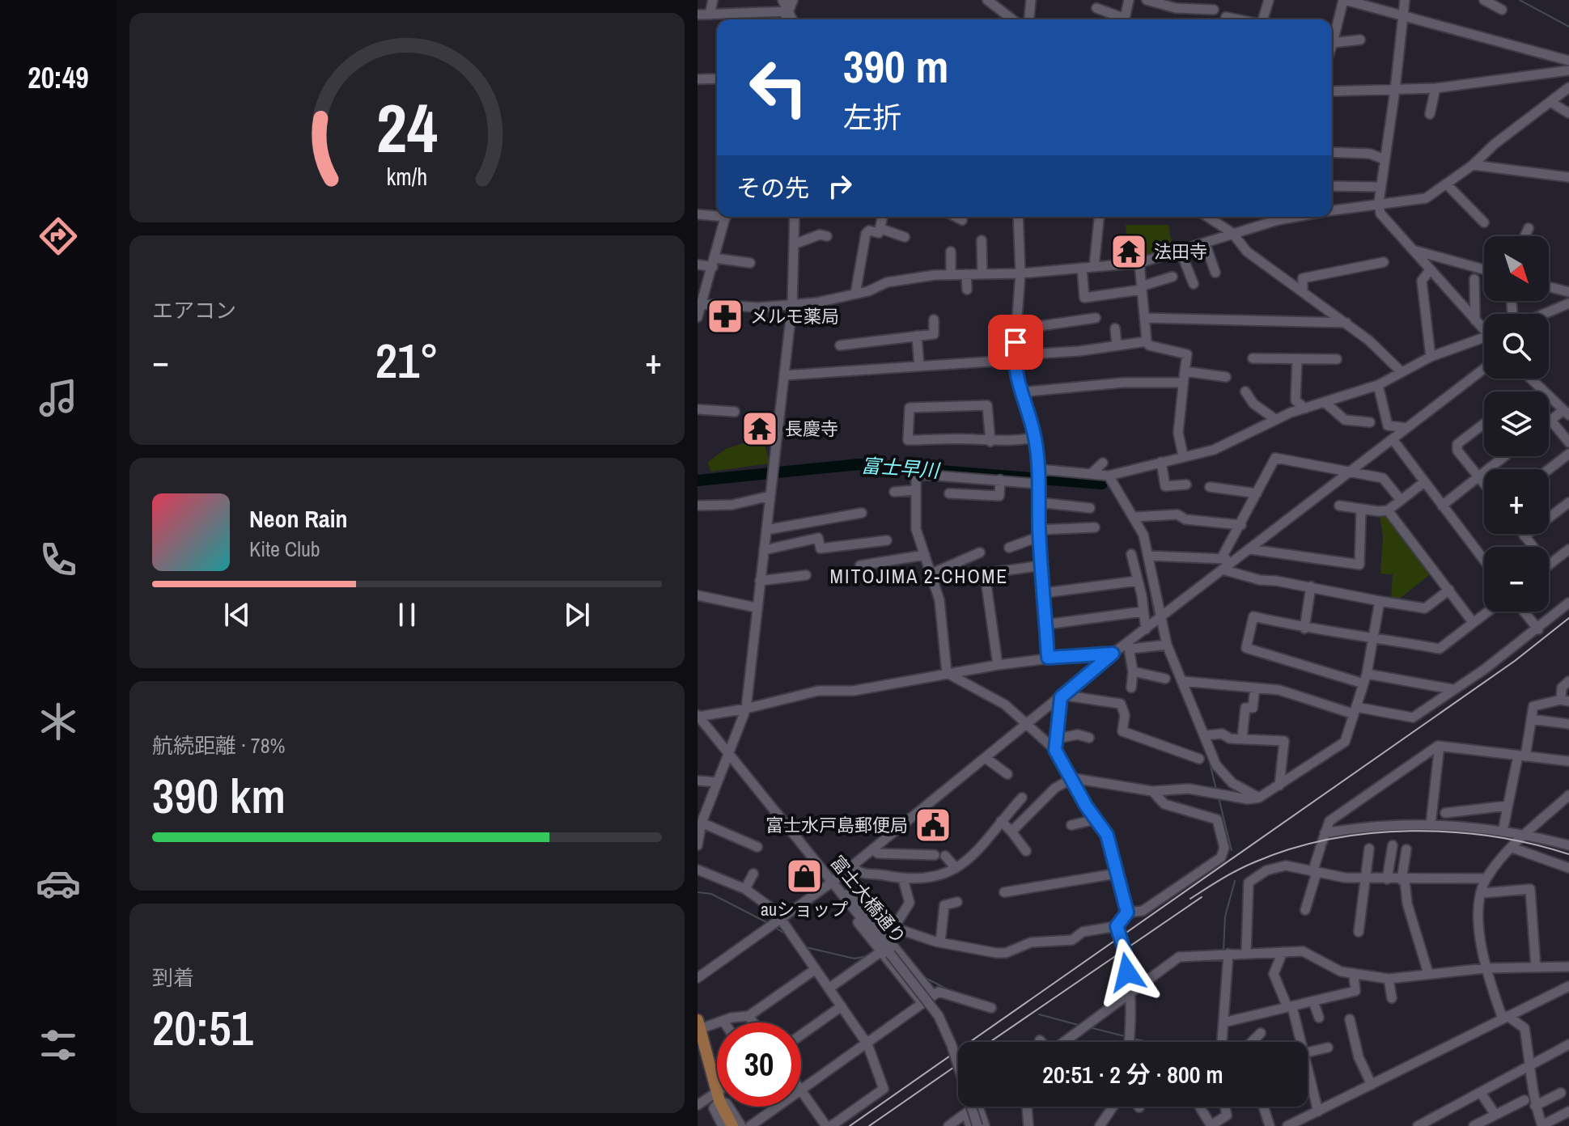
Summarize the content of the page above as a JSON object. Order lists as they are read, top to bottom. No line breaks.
{"streets":{"street":["富士大橋通り"]},"districts":["MITOJIMA 2-CHOME"],"water":["富士早川"],"places":{"temple":["法田寺","長慶寺"],"pharmacy":["メルモ薬局"],"public building":["富士水戸島郵便局"],"shop":["auショップ"]},"north":"bottom right","page":{"tabs":"20:49","turn":["390 m","左折"],"then":"その先","tile":["エアコン",["航続距離 · 78%","390 km"],["到着","20:51"]],"map_buttons":["+","−"],"heat":["−","21°","+"],"song":["Neon Rain","Kite Club"],"limit":"30","trip":"20:51 · 2 分 · 800 m","gauge":["24","km/h"]}}
